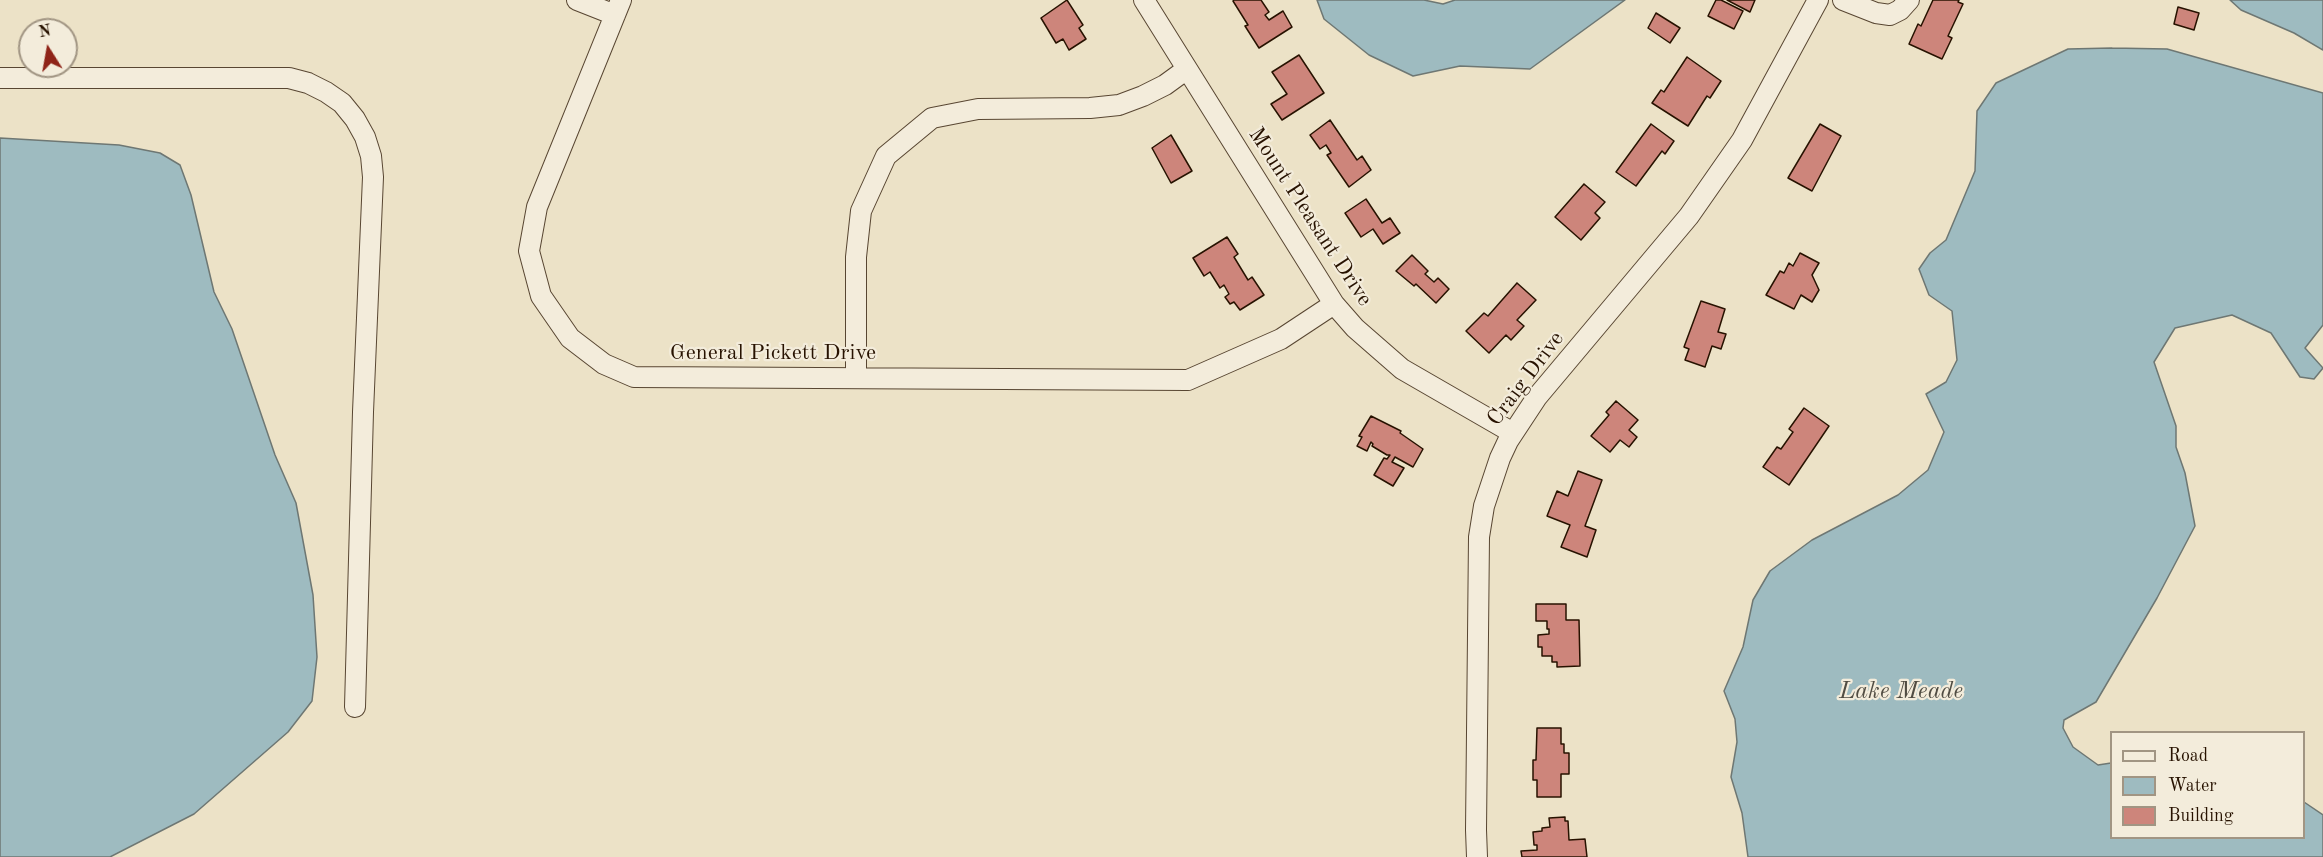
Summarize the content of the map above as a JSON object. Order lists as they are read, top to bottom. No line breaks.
{"streets":{"street":["Mount Pleasant Drive","General Pickett Drive","Craig Drive"]},"crossings":[["Mount Pleasant Drive","General Pickett Drive"],["Mount Pleasant Drive","Craig Drive"]],"water":["Lake Meade"],"legend":["Road","Water","Building"],"north":"top"}
